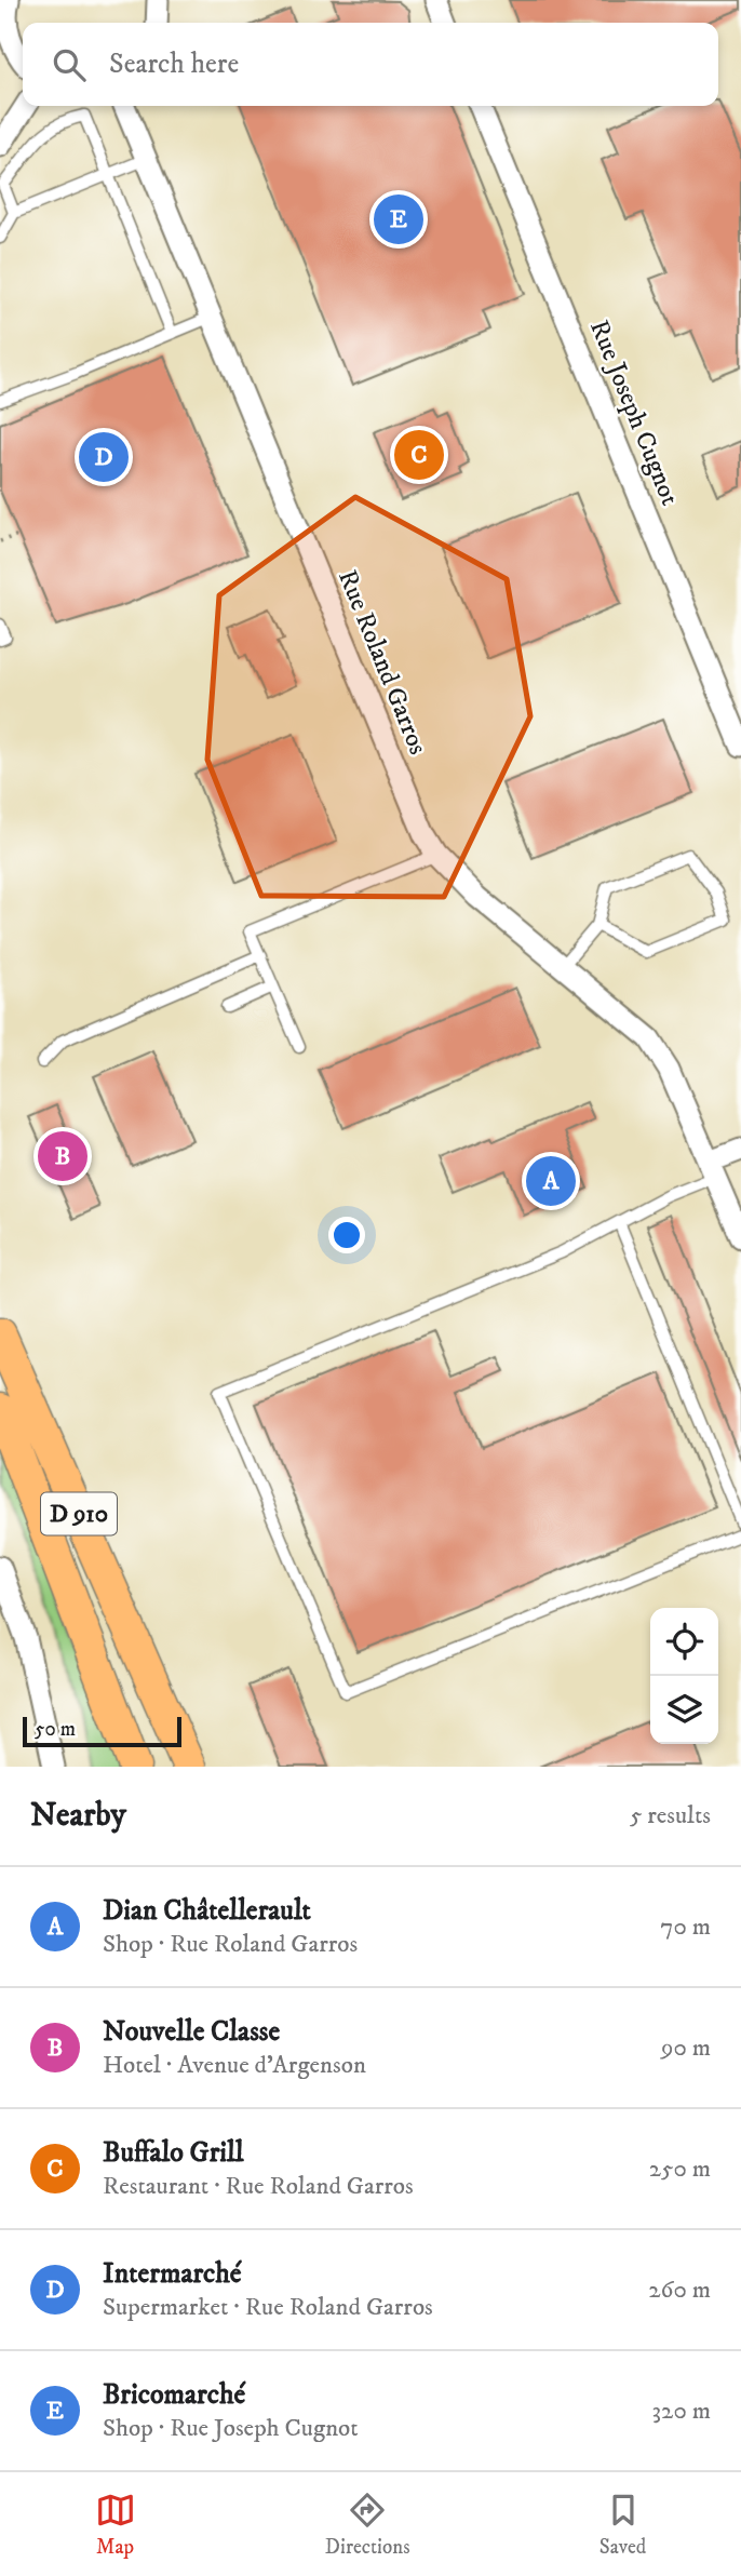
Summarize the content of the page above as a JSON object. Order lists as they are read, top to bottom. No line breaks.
{"streets":{"main road":["D 910"],"street":["Rue Joseph Cugnot","Rue Roland Garros"]},"scale_bar":"50 m","page":{"search":"Search here","pins":["E","C","D","B","A"],"scale":"50 m","heading":["Nearby","5 results"],"list":[{"mark":"A","name":"Dian Châtellerault","note":"Shop · Rue Roland Garros","value":"70 m"},{"mark":"B","name":"Nouvelle Classe","note":"Hotel · Avenue d'Argenson","value":"90 m"},{"mark":"C","name":"Buffalo Grill","note":"Restaurant · Rue Roland Garros","value":"250 m"},{"mark":"D","name":"Intermarché","note":"Supermarket · Rue Roland Garros","value":"260 m"},{"mark":"E","name":"Bricomarché","note":"Shop · Rue Joseph Cugnot","value":"320 m"}],"nav":["Map","Directions","Saved"]}}
